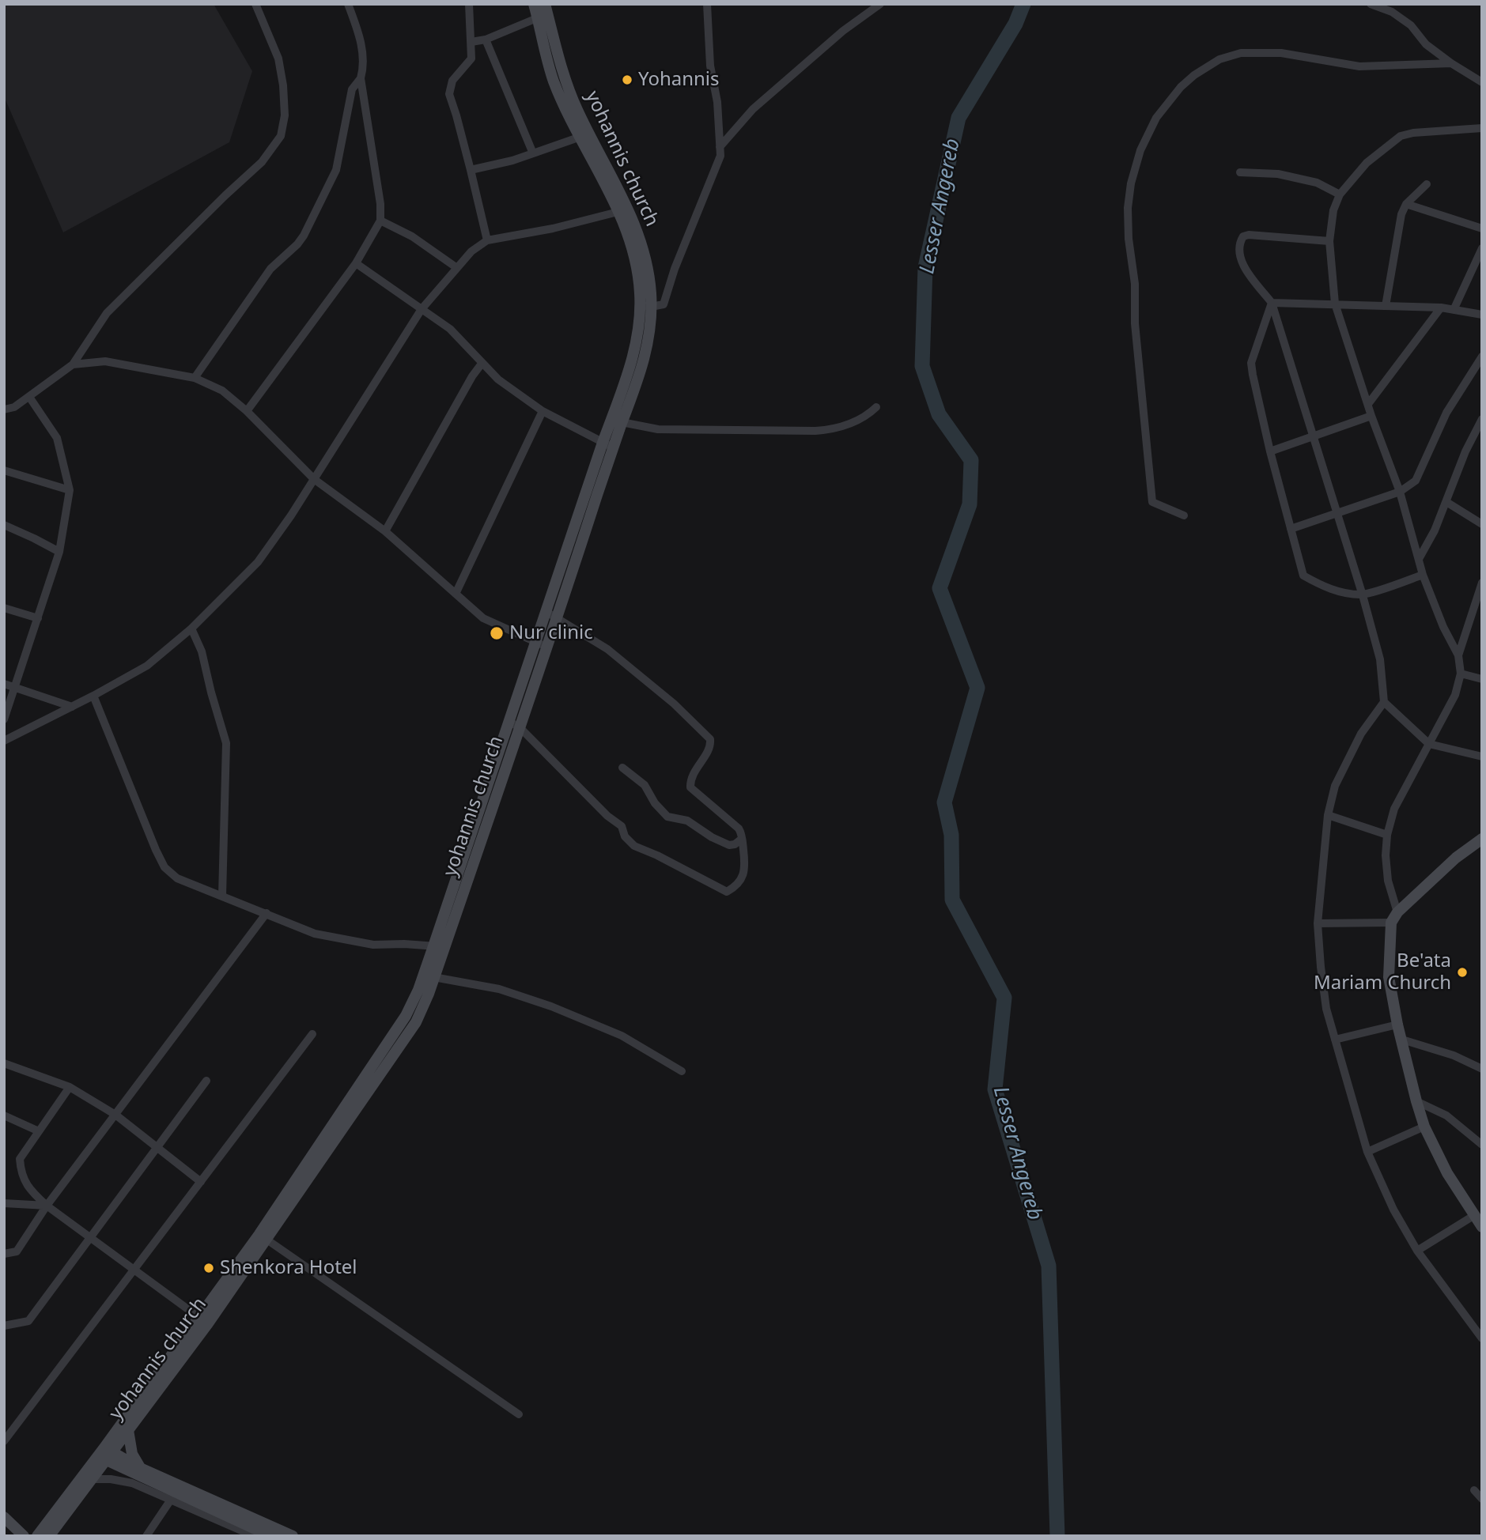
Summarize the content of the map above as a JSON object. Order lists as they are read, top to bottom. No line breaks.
{"streets":{"street":["yohannis church"]},"water":["Lesser Angereb"],"places":["Yohannis","Nur clinic","Be'ata Mariam Church","Shenkora Hotel"]}
